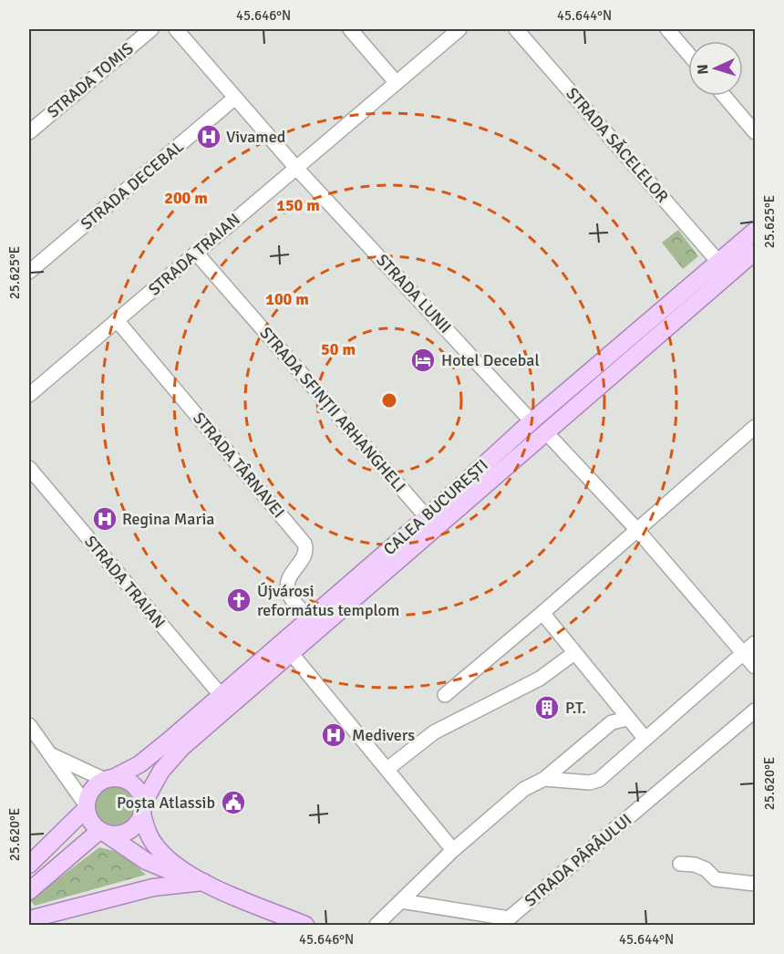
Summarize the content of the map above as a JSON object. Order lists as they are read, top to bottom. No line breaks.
{"streets":{"main road":["CALEA BUCUREȘTI"],"street":["STRADA TOMIS","STRADA SĂCELELOR","STRADA DECEBAL","STRADA TRAIAN","STRADA LUNII","STRADA SFINȚII ARHANGHELI","STRADA TÂRNAVEI","STRADA PÂRÂULUI"]},"crossings":[["STRADA SĂCELELOR","CALEA BUCUREȘTI"],["STRADA DECEBAL","STRADA LUNII"],["STRADA TRAIAN","STRADA LUNII"],["STRADA TRAIAN","STRADA SFINȚII ARHANGHELI"],["STRADA TRAIAN","STRADA TÂRNAVEI"],["STRADA TRAIAN","CALEA BUCUREȘTI"],["STRADA LUNII","CALEA BUCUREȘTI"],["STRADA SFINȚII ARHANGHELI","CALEA BUCUREȘTI"],["STRADA TÂRNAVEI","CALEA BUCUREȘTI"]],"places":{"hospital":["Vivamed","Regina Maria","Medivers"],"hotel":["Hotel Decebal"],"church":["Újvárosi református templom"],"building":["P.T."],"public building":["Poșta Atlassib"]},"north":"left","coordinates":["45.646°N","45.644°N","25.625°E","25.620°E"],"rings":["200 m","150 m","100 m","50 m"]}
